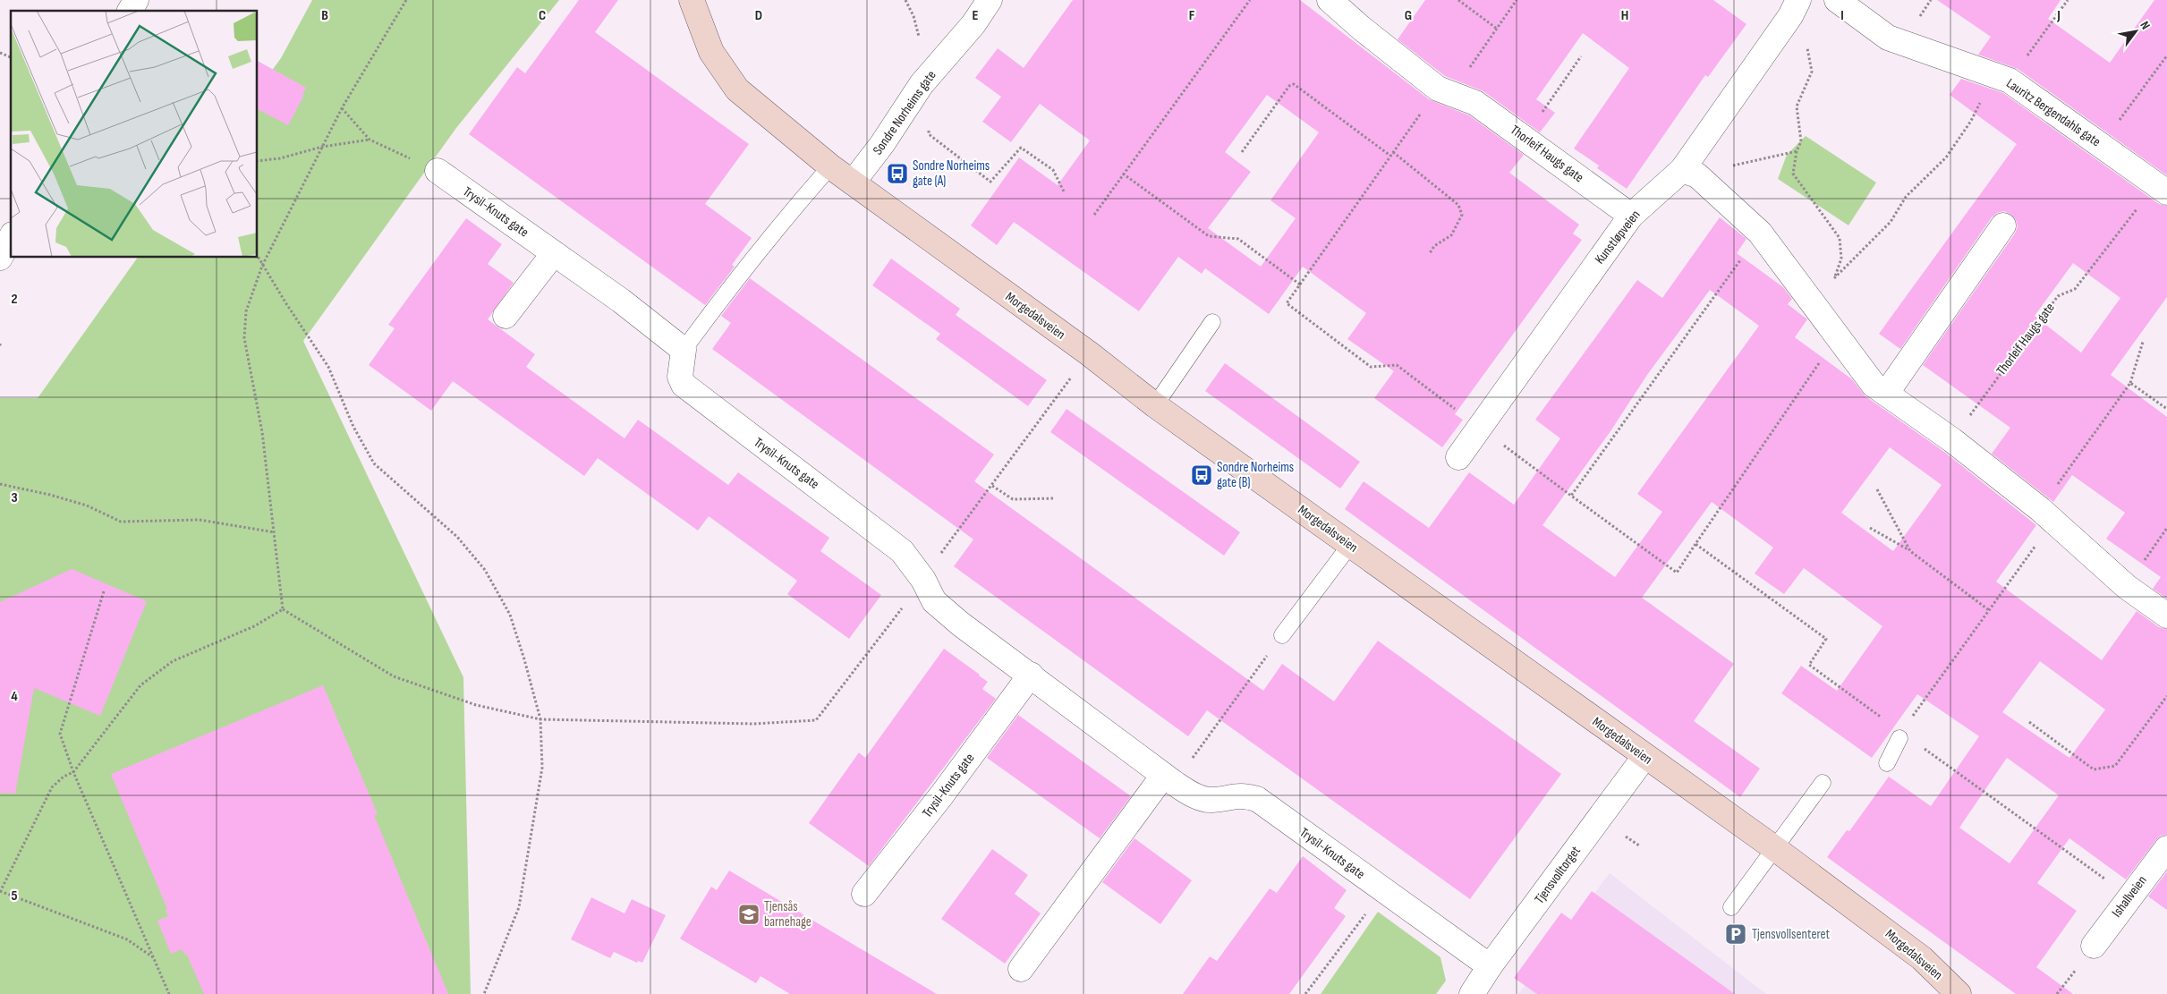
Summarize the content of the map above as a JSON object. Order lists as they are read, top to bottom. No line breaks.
{"streets":{"street":["Sondre Norheims gate","Lauritz Bergendahls gate","Thorleif Haugs gate","Trysil-Knuts gate","Kunstløpveien","Morgedalsveien","Tjensvolltorget","Ishallveien"]},"crossings":[["Sondre Norheims gate","Morgedalsveien"],["Lauritz Bergendahls gate","Thorleif Haugs gate"],["Thorleif Haugs gate","Kunstløpveien"],["Trysil-Knuts gate","Tjensvolltorget"],["Morgedalsveien","Tjensvolltorget"]],"places":{"bus stop":["Sondre Norheims gate (A)","Sondre Norheims gate (B)"],"school or university":["Tjensås barnehage"],"parking":["Tjensvollsenteret"]},"north":"top right","grid":{"columns":["B","C","D","E","F","G","H","I","J"],"rows":["2","3","4","5"]}}
